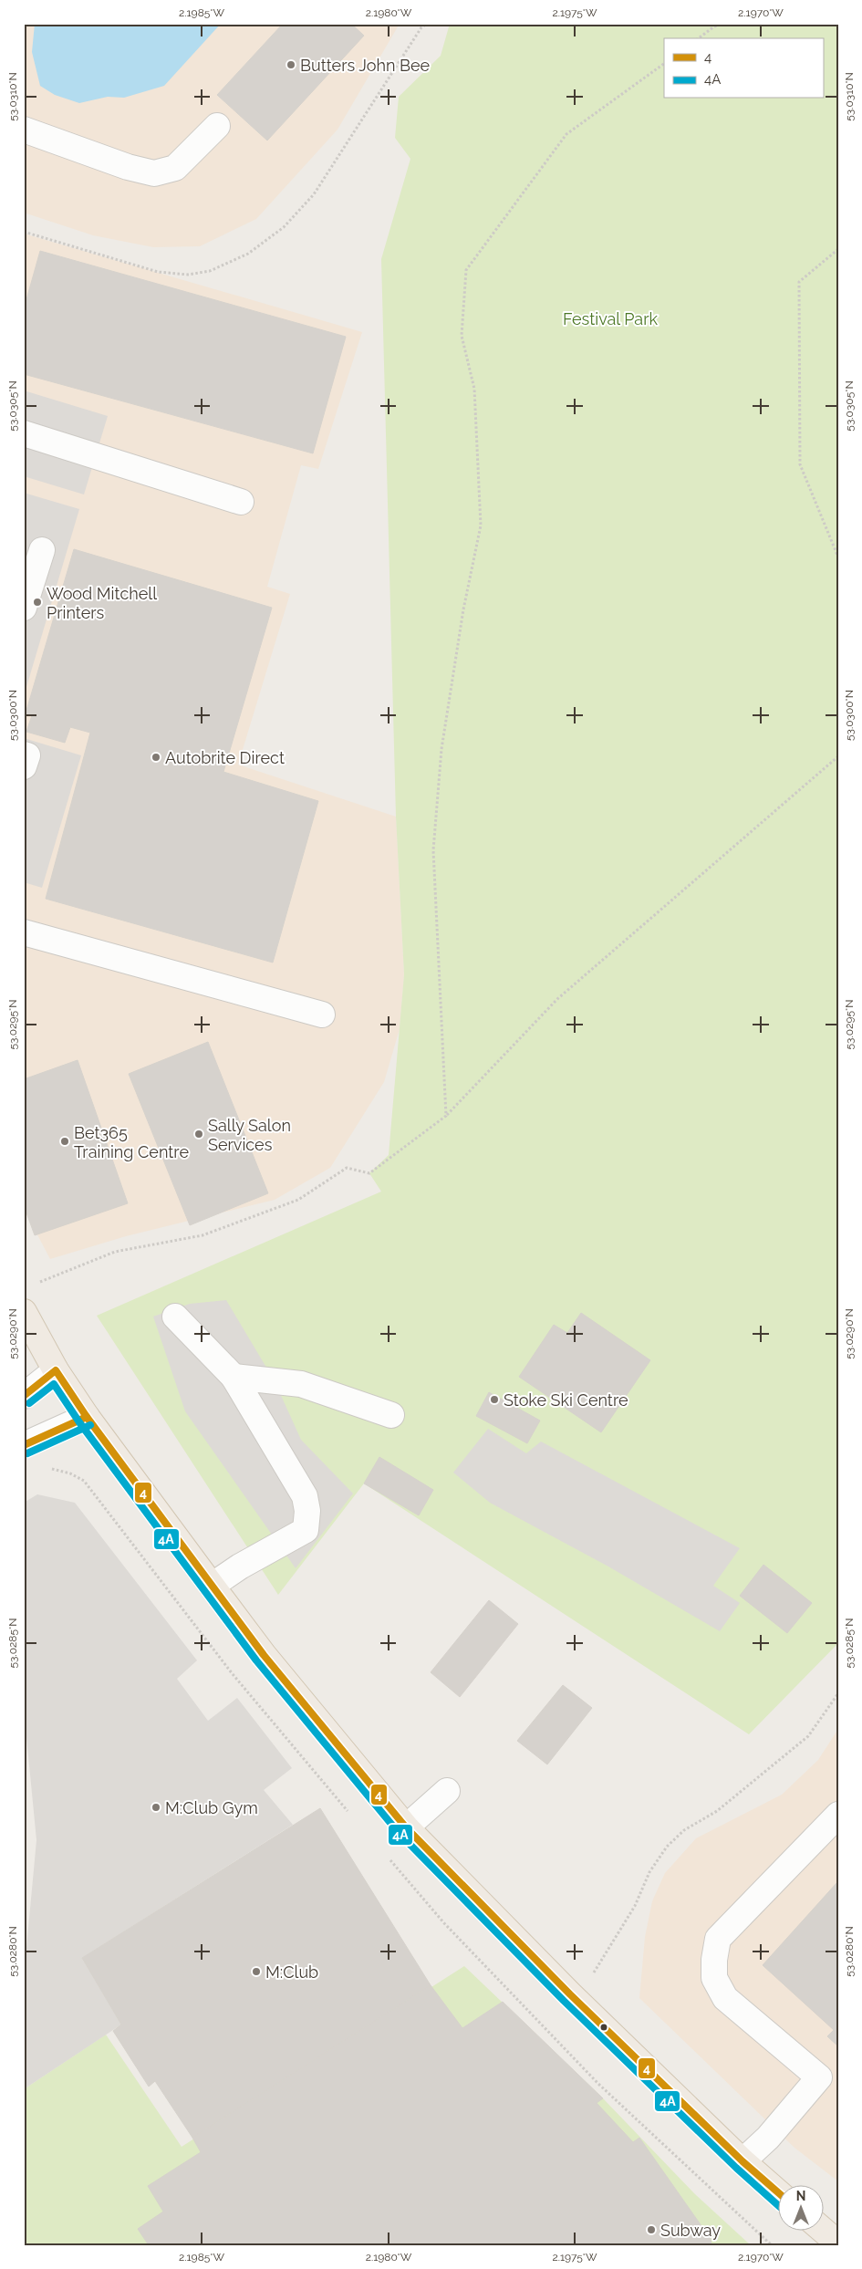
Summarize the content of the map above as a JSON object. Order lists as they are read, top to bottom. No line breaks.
{"parks":["Festival Park"],"places":["Butters John Bee","Wood Mitchell Printers","Autobrite Direct","Sally Salon Services","Bet365 Training Centre","Stoke Ski Centre","M:Club Gym","M:Club","Subway"],"lines":["transit line 4","transit line 4A"],"legend":["4","4A"],"north":"top","coordinates":["2.1985°W","2.1980°W","2.1975°W","2.1970°W","53.0310°N","53.0305°N","53.0300°N","53.0295°N","53.0290°N","53.0285°N","53.0280°N"]}
